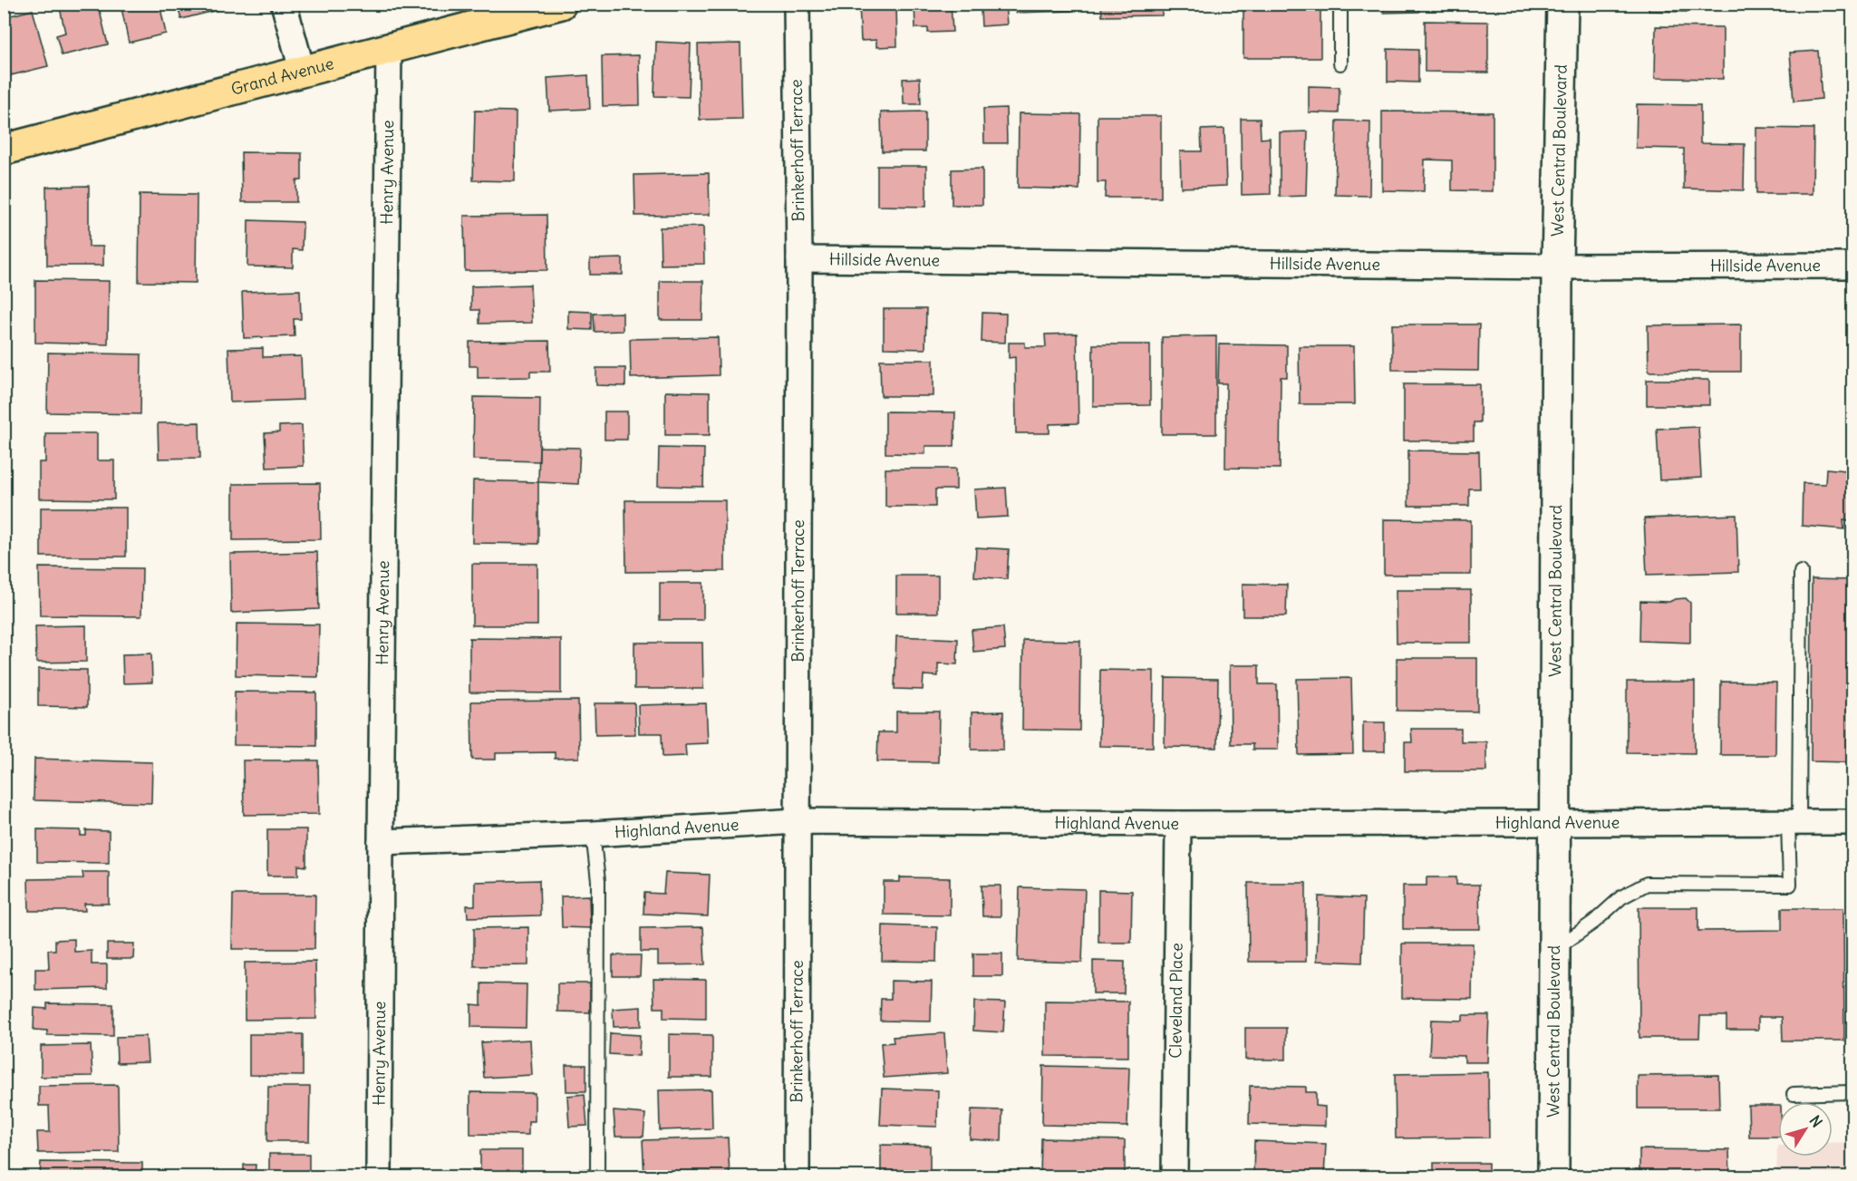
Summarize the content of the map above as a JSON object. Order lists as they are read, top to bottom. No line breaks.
{"streets":{"main road":["Grand Avenue","West Central Boulevard"],"street":["Brinkerhoff Terrace","Henry Avenue","Hillside Avenue","Highland Avenue","Cleveland Place"]},"crossings":[["Grand Avenue","Henry Avenue"],["Brinkerhoff Terrace","Hillside Avenue"],["Brinkerhoff Terrace","Highland Avenue"],["West Central Boulevard","Hillside Avenue"],["West Central Boulevard","Highland Avenue"],["Henry Avenue","Highland Avenue"],["Highland Avenue","Cleveland Place"]],"north":"top right"}
